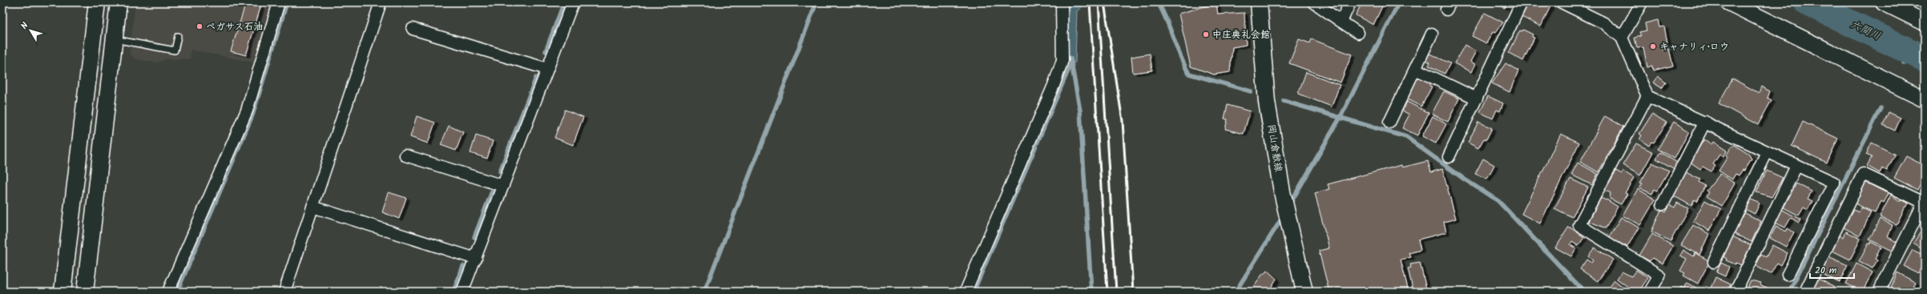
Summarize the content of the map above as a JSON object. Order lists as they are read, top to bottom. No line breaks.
{"streets":{"street":["岡山倉敷線"]},"water":["六間川"],"places":["ペガサス石油","中庄典礼会館","キャナリィ·ロウ"],"scale_bar":"20 m","north":"top left"}
